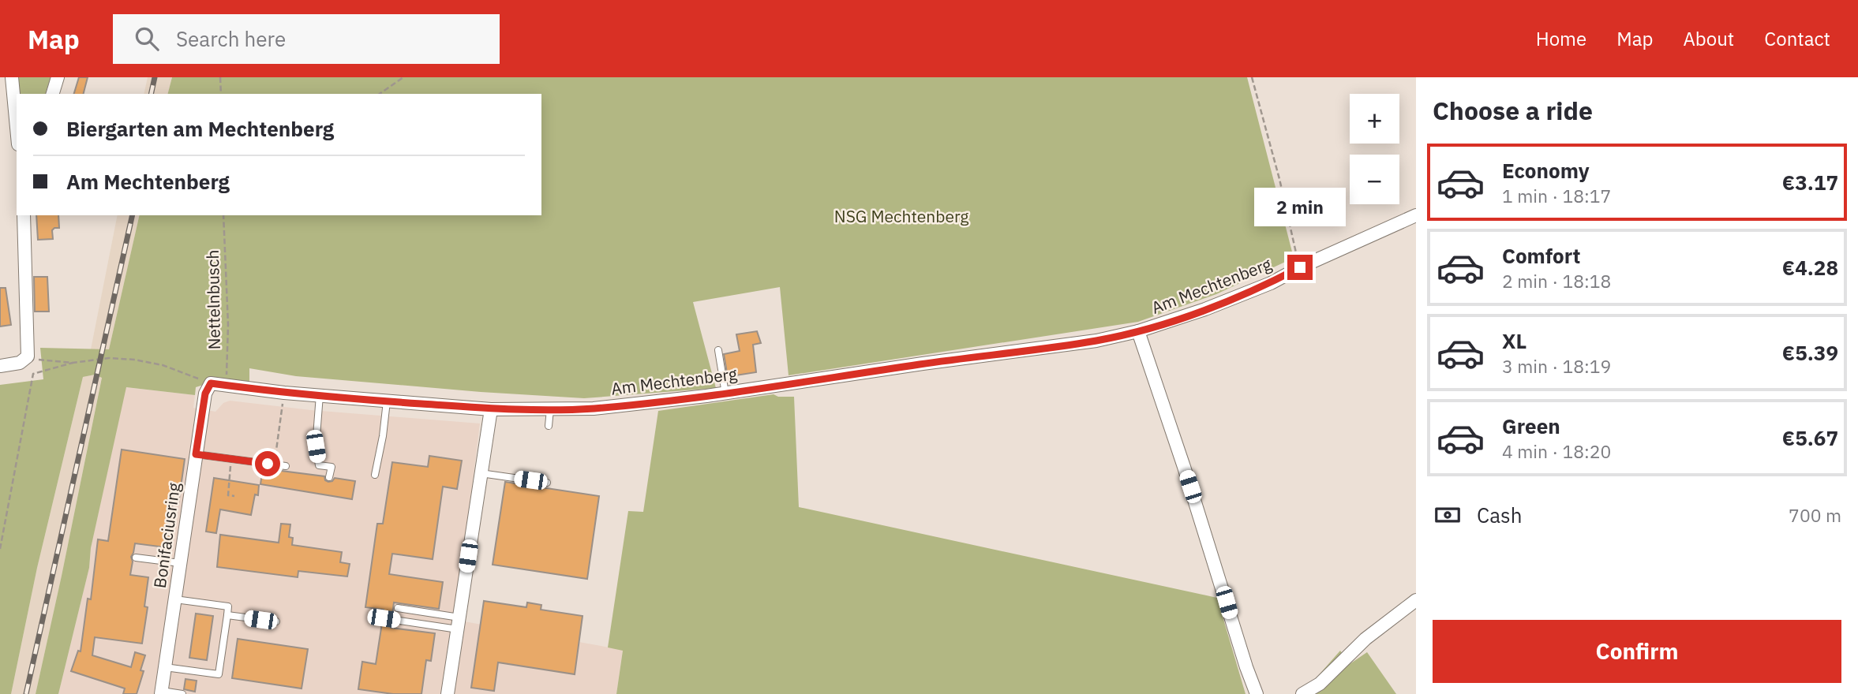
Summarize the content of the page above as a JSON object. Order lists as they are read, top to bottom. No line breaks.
{"streets":{"street":["Am Mechtenberg","Bonifaciusring"],"path":["Nettelnbusch"]},"crossings":[["Am Mechtenberg","Nettelnbusch"],["Am Mechtenberg","Bonifaciusring"]],"parks":["NSG Mechtenberg"],"page":{"header":"Map","search":"Search here","nav":["Home","Map","About","Contact"],"heading":"Choose a ride","map_buttons":["+","−"],"banner":["Biergarten am Mechtenberg","Am Mechtenberg"],"list":[{"name":"Economy","note":"1 min · 18:17","value":"€3.17"},{"name":"Comfort","note":"2 min · 18:18","value":"€4.28"},{"name":"XL","note":"3 min · 18:19","value":"€5.39"},{"name":"Green","note":"4 min · 18:20","value":"€5.67"}],"bubble":"2 min","pay":["Cash","700 m"],"buttons":"Confirm"}}
